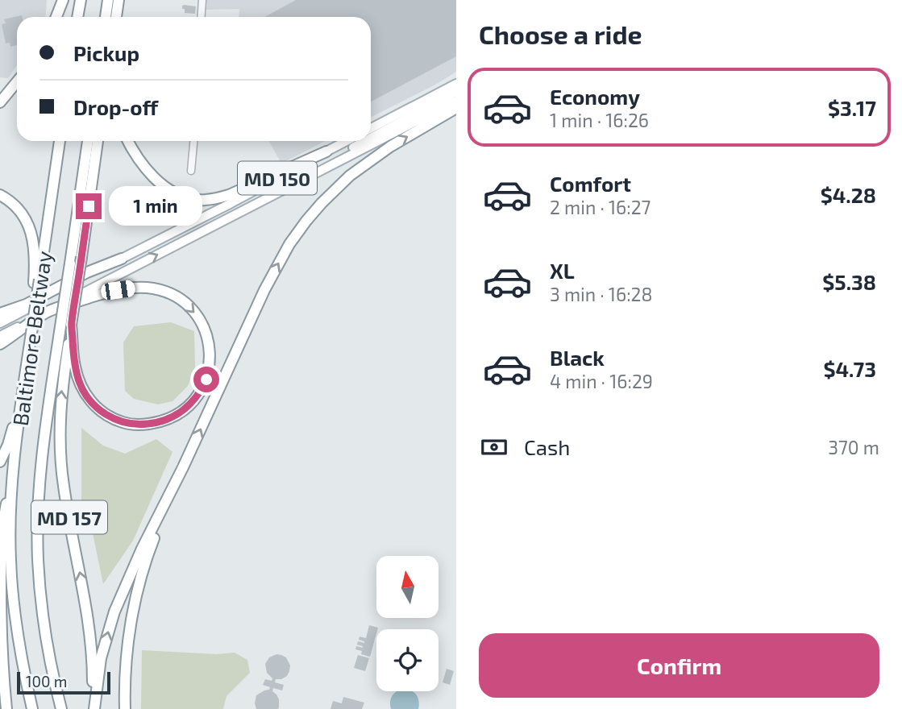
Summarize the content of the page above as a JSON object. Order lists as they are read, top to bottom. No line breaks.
{"streets":{"highway":["Baltimore Beltway","MD 157"],"main road":["MD 150"]},"crossings":[["Baltimore Beltway","MD 157"]],"scale_bar":"100 m","north":"top","page":{"heading":"Choose a ride","banner":["Pickup","Drop-off"],"list":[{"name":"Economy","note":"1 min · 16:26","value":"$3.17"},{"name":"Comfort","note":"2 min · 16:27","value":"$4.28"},{"name":"XL","note":"3 min · 16:28","value":"$5.38"},{"name":"Black","note":"4 min · 16:29","value":"$4.73"}],"bubble":"1 min","pay":["Cash","370 m"],"buttons":"Confirm","scale":"100 m"}}
